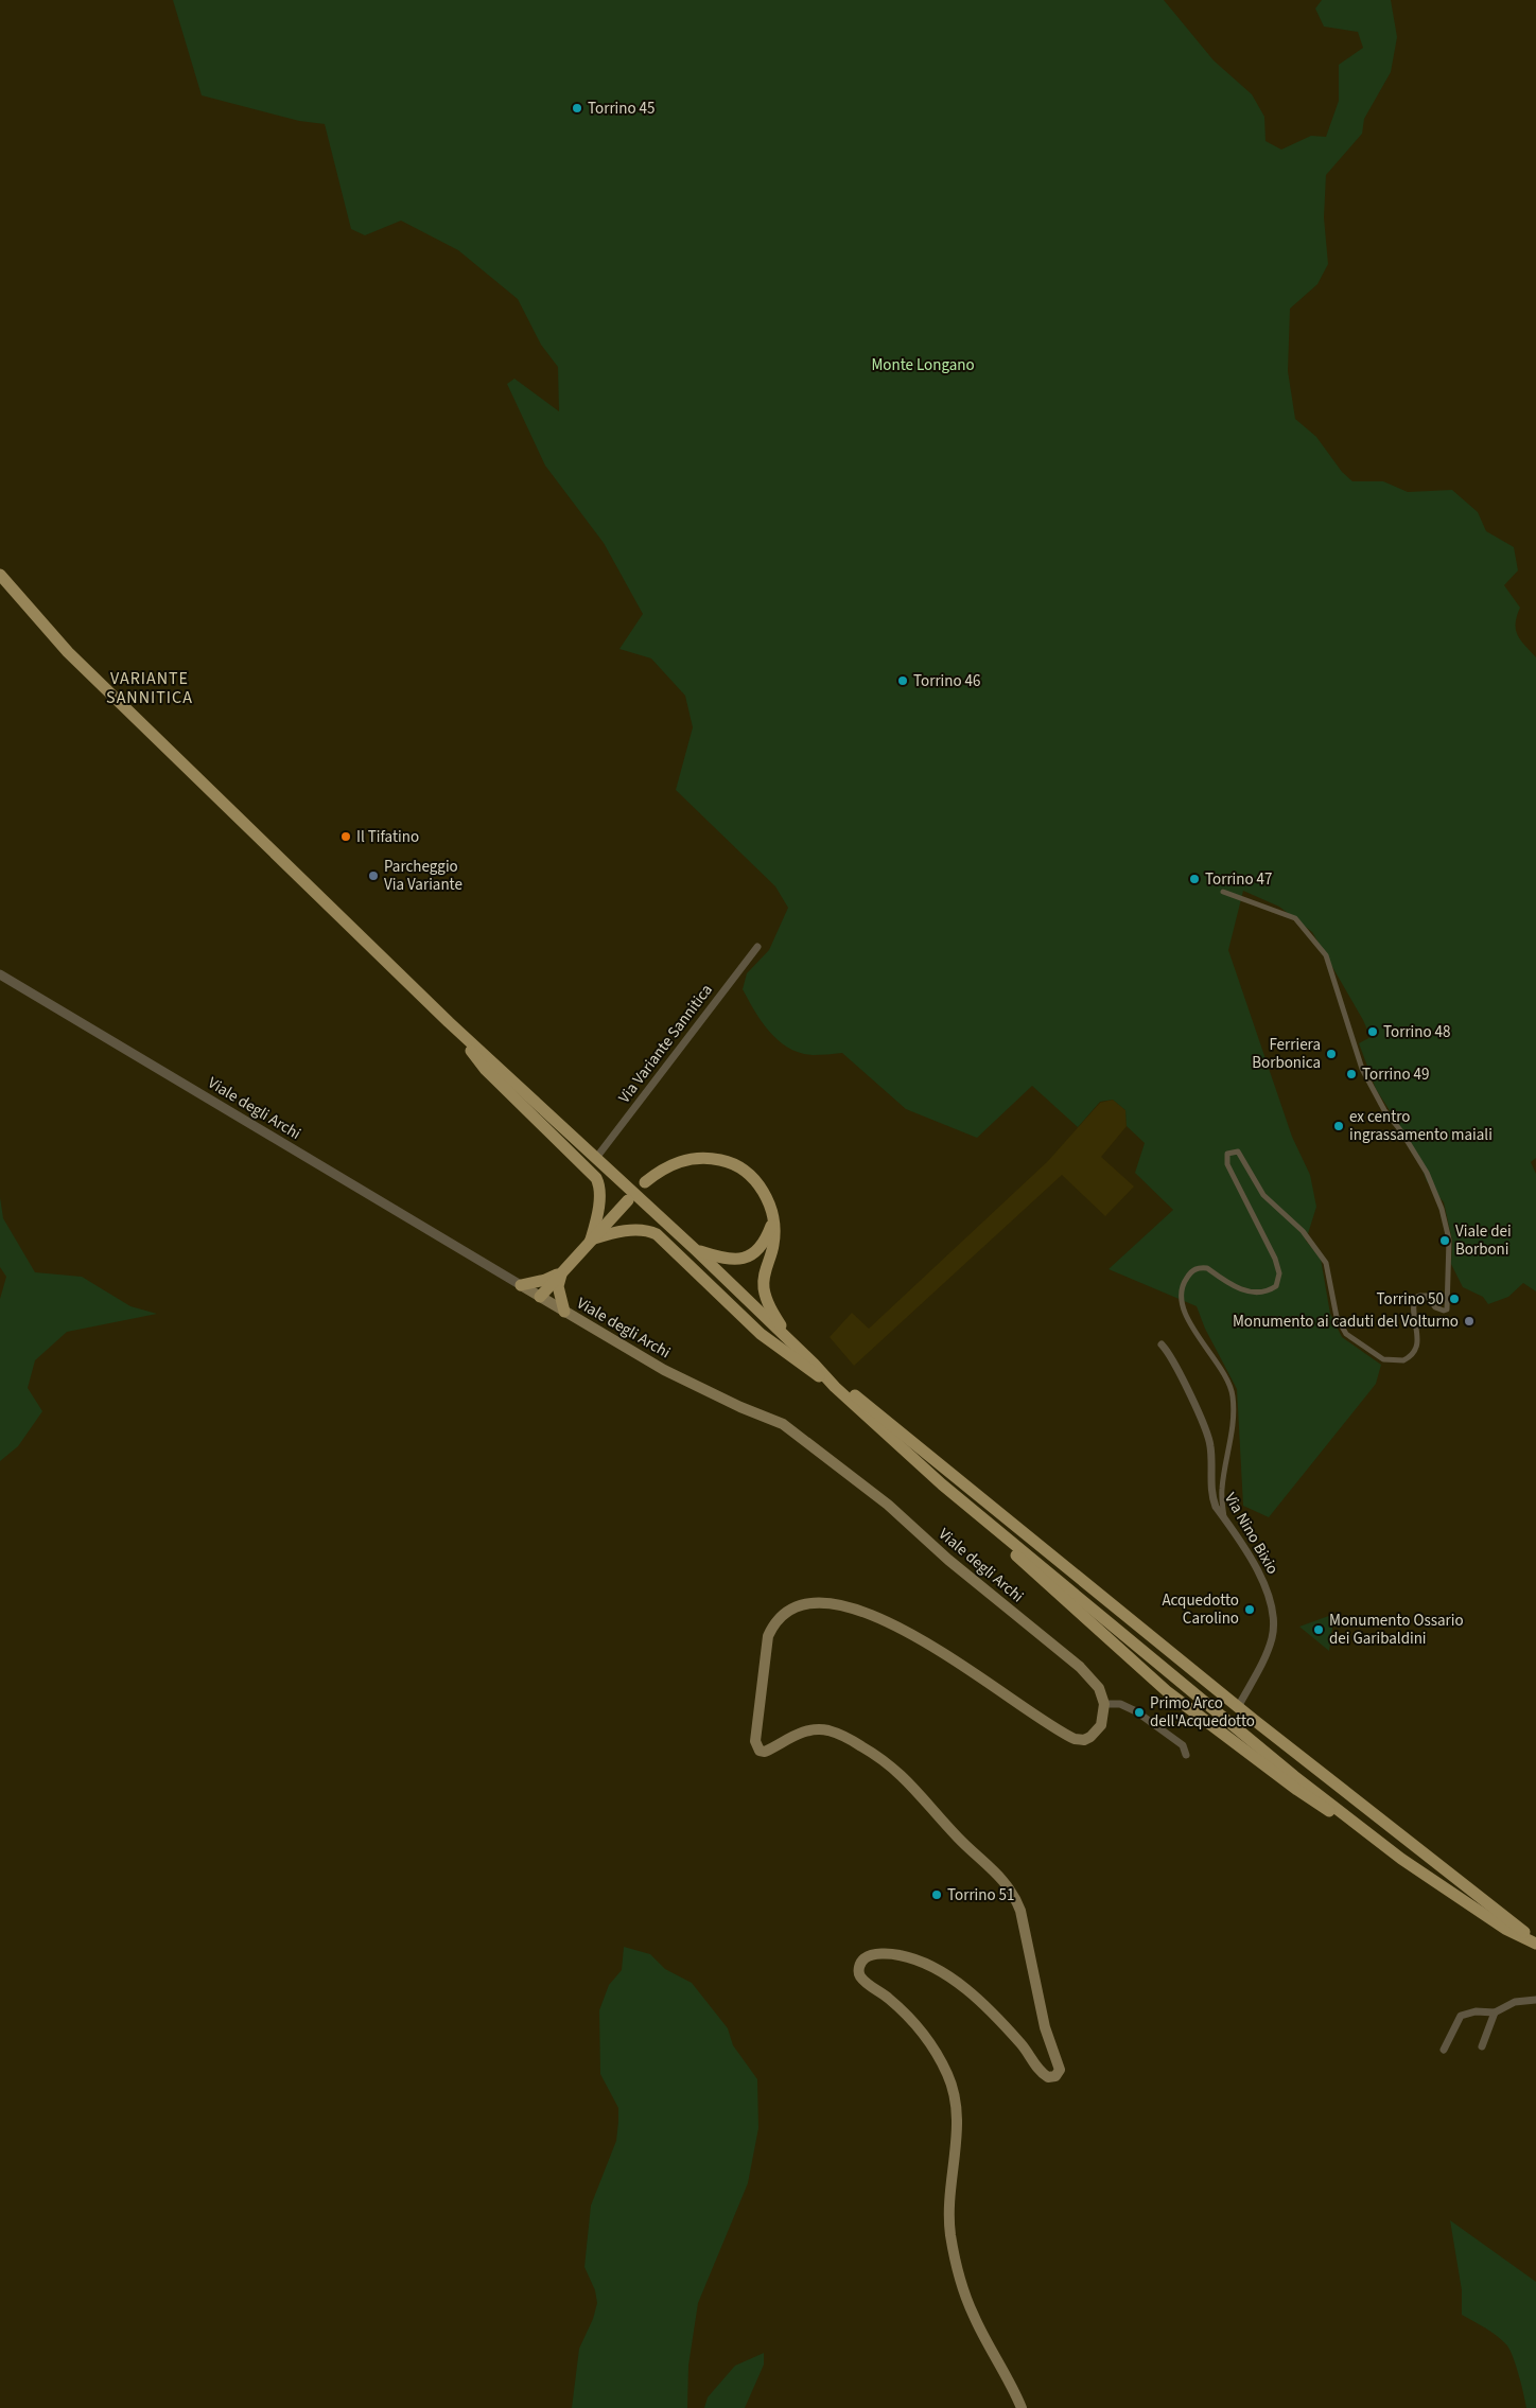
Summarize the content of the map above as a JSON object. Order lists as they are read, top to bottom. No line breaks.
{"streets":{"main road":["Viale degli Archi"],"street":["Via Variante Sannitica","Via Nino Bixio"]},"districts":["VARIANTE SANNITICA"],"parks":["Monte Longano"],"places":["Torrino 45","Torrino 46","Il Tifatino","Parcheggio Via Variante","Torrino 47","Torrino 48","Ferriera Borbonica","Torrino 49","ex centro ingrassamento maiali","Viale dei Borboni","Torrino 50","Monumento ai caduti del Volturno","Acquedotto Carolino","Monumento Ossario dei Garibaldini","Primo Arco dell'Acquedotto","Torrino 51"]}
